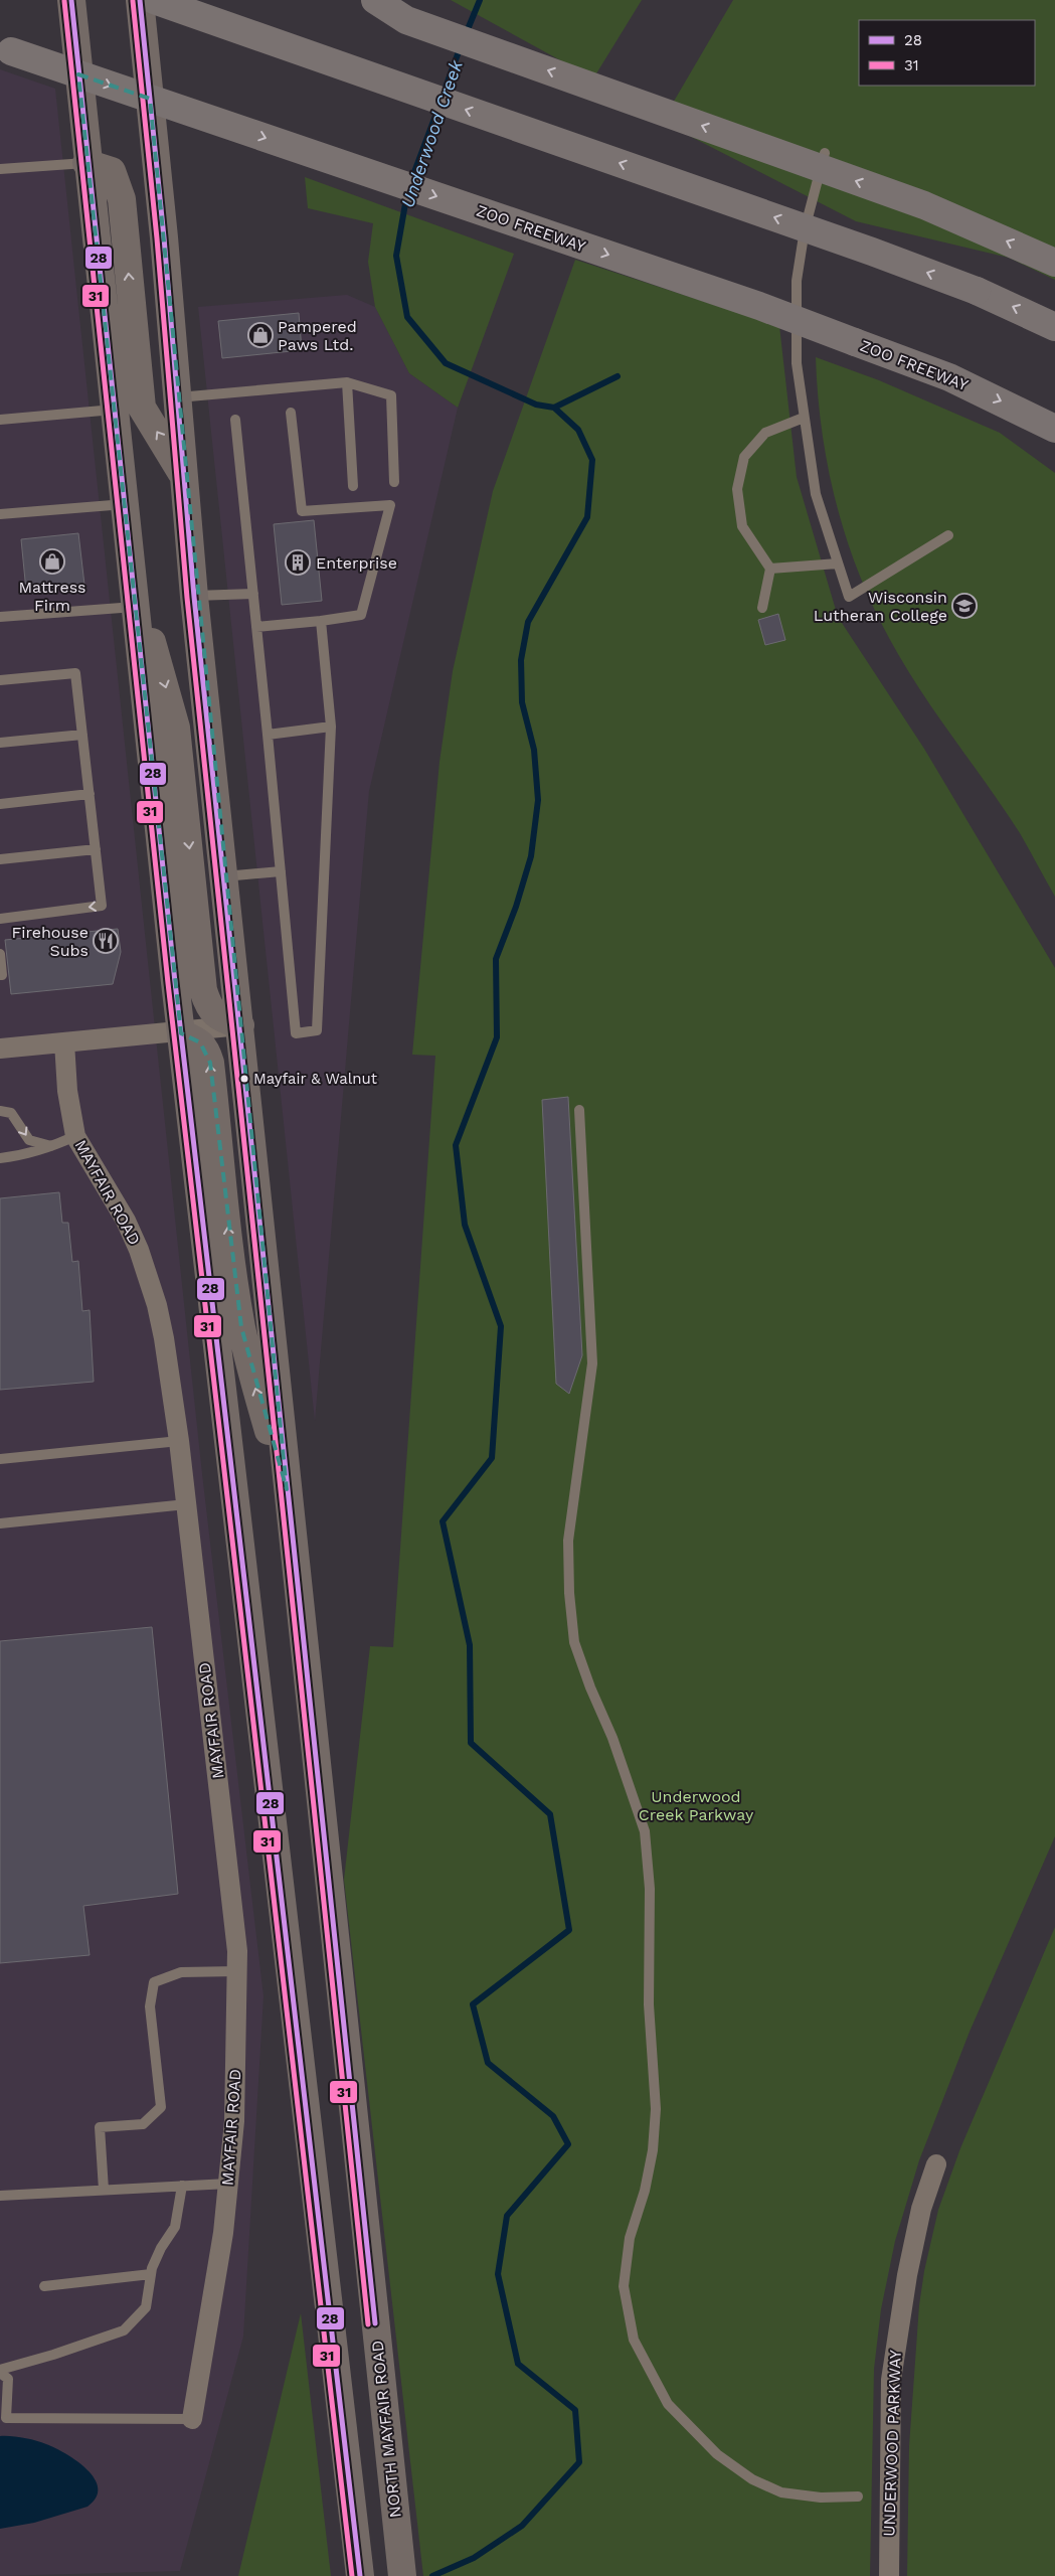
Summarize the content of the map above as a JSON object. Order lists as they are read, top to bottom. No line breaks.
{"streets":{"highway":["ZOO FREEWAY"],"main road":["NORTH MAYFAIR ROAD"],"street":["MAYFAIR ROAD","UNDERWOOD PARKWAY"]},"water":["Underwood Creek"],"parks":["Underwood Creek Parkway"],"places":{"shop":["Pampered Paws Ltd.","Mattress Firm"],"building":["Enterprise"],"school or university":["Wisconsin Lutheran College"],"restaurant":["Firehouse Subs"],"other":["Mayfair & Walnut"]},"lines":["transit line 28","transit line 31"],"legend":["28","31"]}
